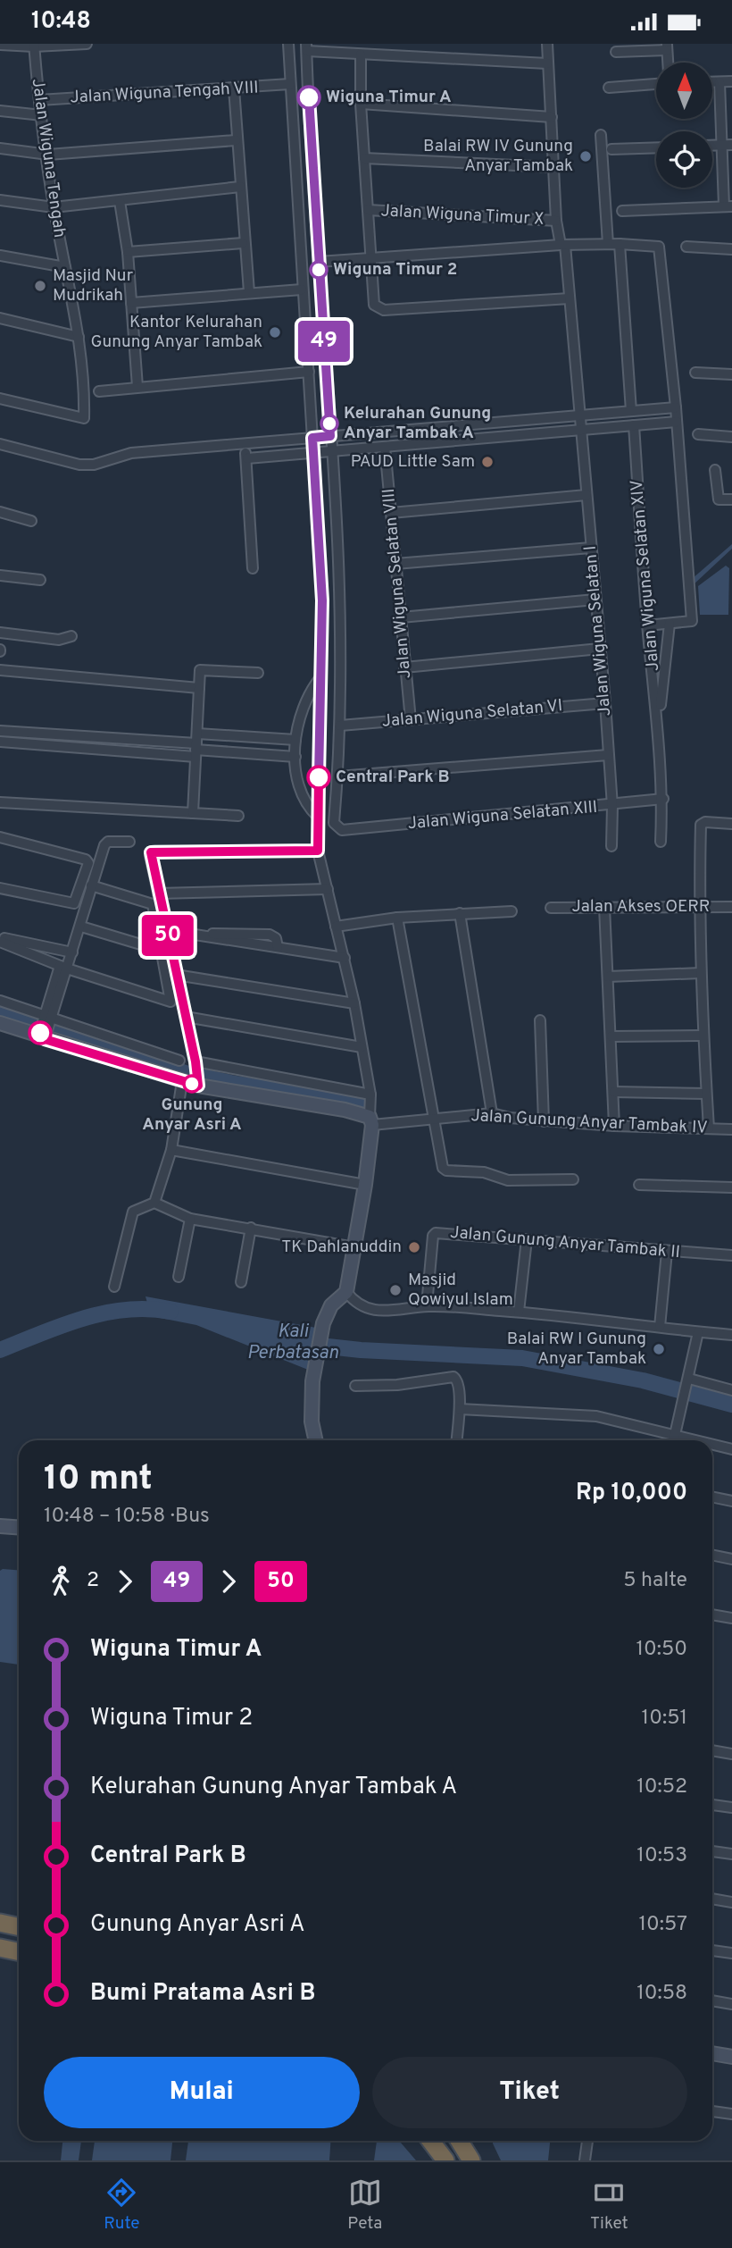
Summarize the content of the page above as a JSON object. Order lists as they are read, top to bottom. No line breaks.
{"streets":{"street":["Jalan Wiguna Tengah VIII","Jalan Wiguna Tengah","Jalan Wiguna Timur X","Jalan Wiguna Selatan XIV","Jalan Wiguna Selatan VIII","Jalan Wiguna Selatan I","Jalan Wiguna Selatan VI","Jalan Wiguna Selatan XIII","Jalan Akses OERR","Jalan Gunung Anyar Tambak IV","Jalan Gunung Anyar Tambak II"]},"crossings":[["Jalan Wiguna Tengah VIII","Jalan Wiguna Tengah"],["Jalan Wiguna Timur X","Jalan Wiguna Selatan I"],["Jalan Wiguna Selatan XIV","Jalan Wiguna Selatan XIII"],["Jalan Wiguna Selatan VIII","Jalan Wiguna Selatan VI"],["Jalan Wiguna Selatan I","Jalan Wiguna Selatan VI"],["Jalan Wiguna Selatan I","Jalan Wiguna Selatan XIII"]],"water":["Kali Perbatasan"],"places":["Wiguna Timur A","Balai RW IV Gunung Anyar Tambak","Wiguna Timur 2","Masjid Nur Mudrikah","Kantor Kelurahan Gunung Anyar Tambak","Kelurahan Gunung Anyar Tambak A","PAUD Little Sam","Central Park B","Gunung Anyar Asri A","TK Dahlanuddin","Masjid Qowiyul Islam","Balai RW I Gunung Anyar Tambak"],"lines":["bus line 49","bus line 50"],"north":"top","page":{"status":"10:48","on_map":["49","50"],"heading":["10 mnt","10:48 – 10:58 · Bus","Rp 10,000"],"legs":["2","49","50","5 halte"],"list":[{"name":"Wiguna Timur A","value":"10:50"},{"name":"Wiguna Timur 2","value":"10:51"},{"name":"Kelurahan Gunung Anyar Tambak A","value":"10:52"},{"name":"Central Park B","value":"10:53"},{"name":"Gunung Anyar Asri A","value":"10:57"},{"name":"Bumi Pratama Asri B","value":"10:58"}],"buttons":["Mulai","Tiket"],"tabs":["Rute","Peta","Tiket"]}}
